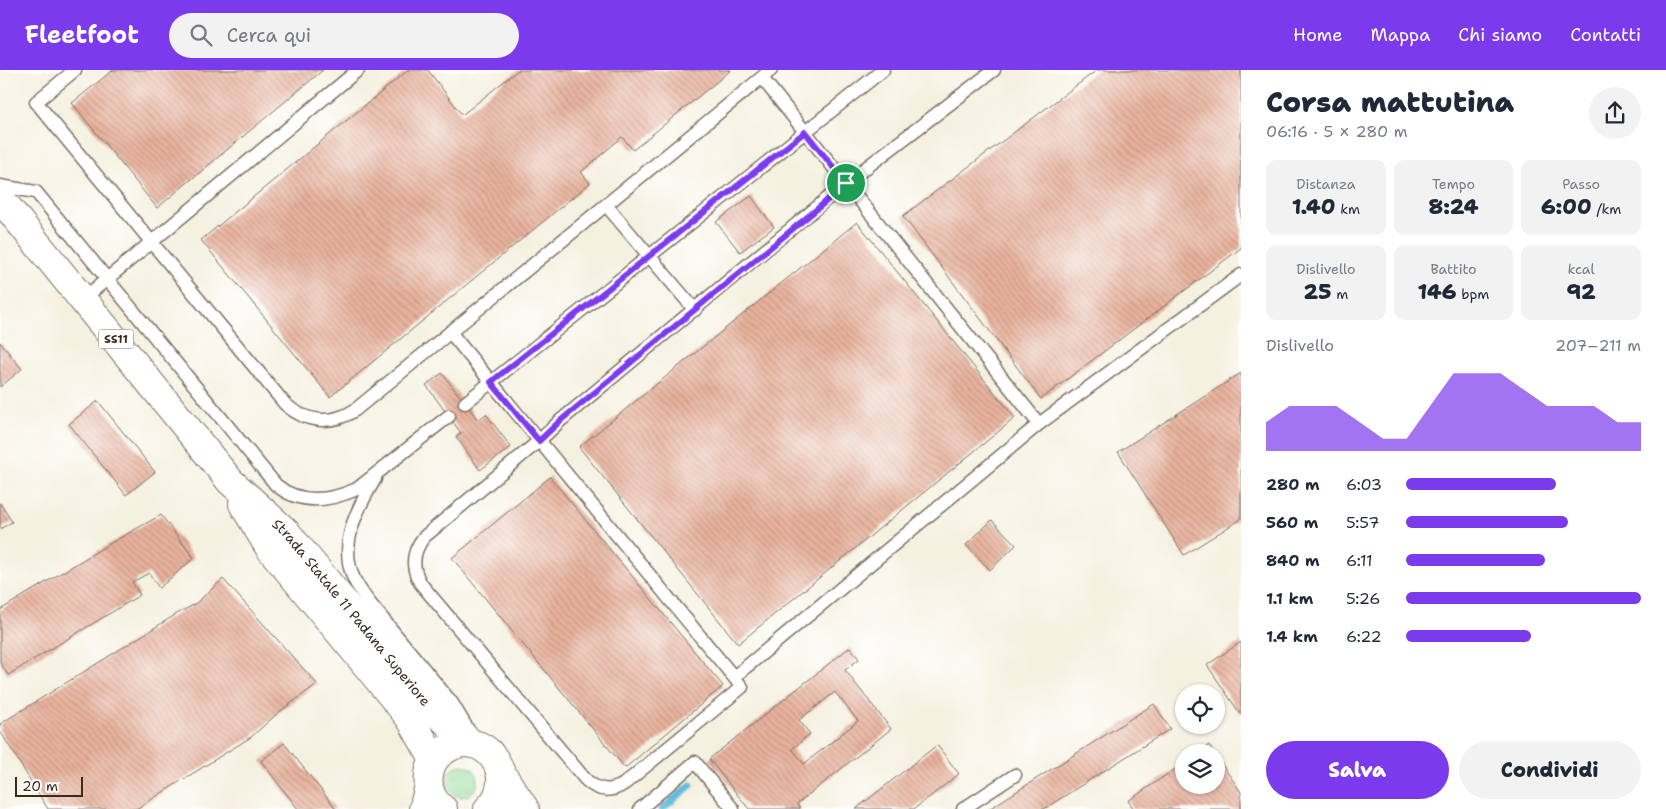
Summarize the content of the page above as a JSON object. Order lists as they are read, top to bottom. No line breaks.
{"streets":{"main road":["SS11","Strada Statale 11 Padana Superiore"]},"scale_bar":"20 m","page":{"header":"Fleetfoot","search":"Cerca qui","nav":["Home","Mappa","Chi siamo","Contatti"],"heading":["Corsa mattutina","06:16 · 5 × 280 m"],"stats":[["Distanza","1.40 km"],["Tempo","8:24"],["Passo","6:00 /km"],["Dislivello","25 m"],["Battito","146 bpm"],["kcal","92"]],"chart":["Dislivello","207–211 m"],"list":[{"name":"280 m","note":"6:03"},{"name":"560 m","note":"5:57"},{"name":"840 m","note":"6:11"},{"name":"1.1 km","note":"5:26"},{"name":"1.4 km","note":"6:22"}],"buttons":["Salva","Condividi"],"scale":"20 m"}}
